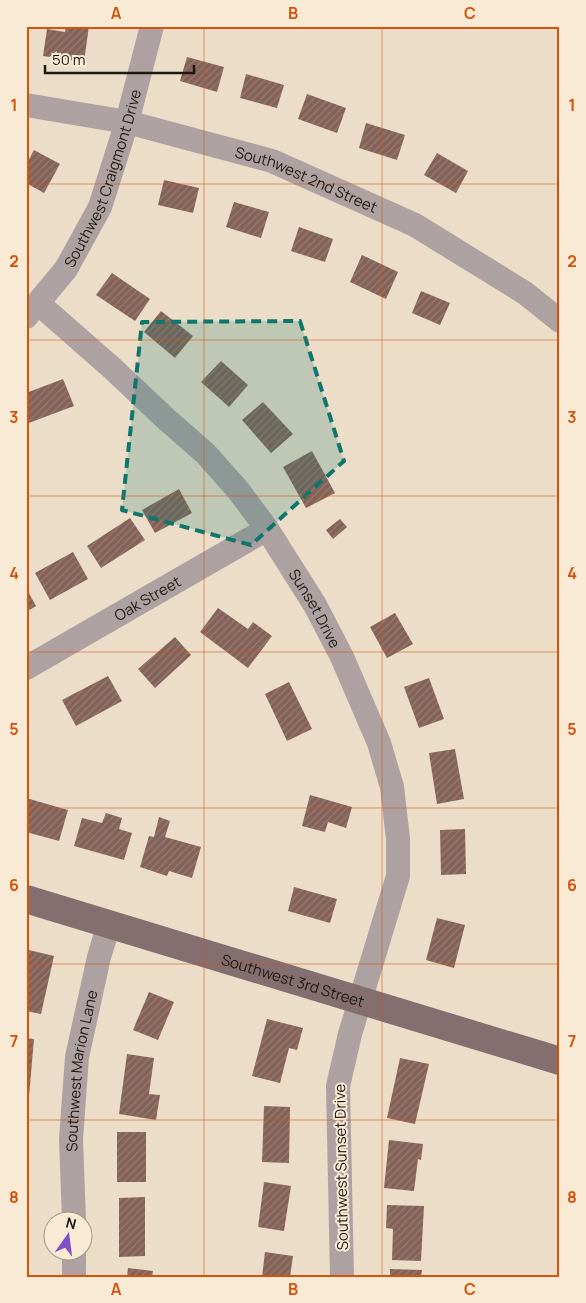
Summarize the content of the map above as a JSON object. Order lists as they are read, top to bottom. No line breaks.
{"streets":{"main road":["Southwest 3rd Street"],"street":["Southwest Craigmont Drive","Southwest 2nd Street","Oak Street","Sunset Drive","Southwest Marion Lane","Southwest Sunset Drive"]},"crossings":[["Southwest Craigmont Drive","Southwest 2nd Street"],["Southwest Craigmont Drive","Sunset Drive"],["Oak Street","Sunset Drive"],["Sunset Drive","Southwest 3rd Street"],["Sunset Drive","Southwest Sunset Drive"],["Southwest 3rd Street","Southwest Marion Lane"],["Southwest 3rd Street","Southwest Sunset Drive"]],"scale_bar":"50 m","north":"top","grid":{"columns":["A","B","C"],"rows":["1","2","3","4","5","6","7","8"]}}
